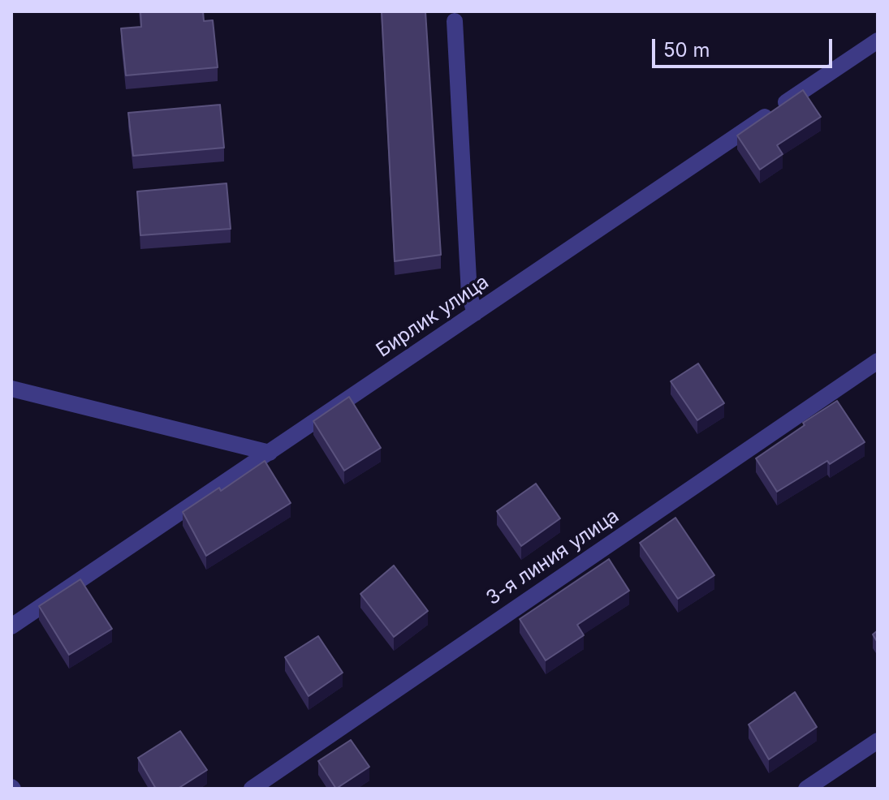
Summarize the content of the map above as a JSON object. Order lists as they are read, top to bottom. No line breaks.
{"streets":{"street":["Бирлик улица","3-я линия улица"]},"scale_bar":"50 m"}
